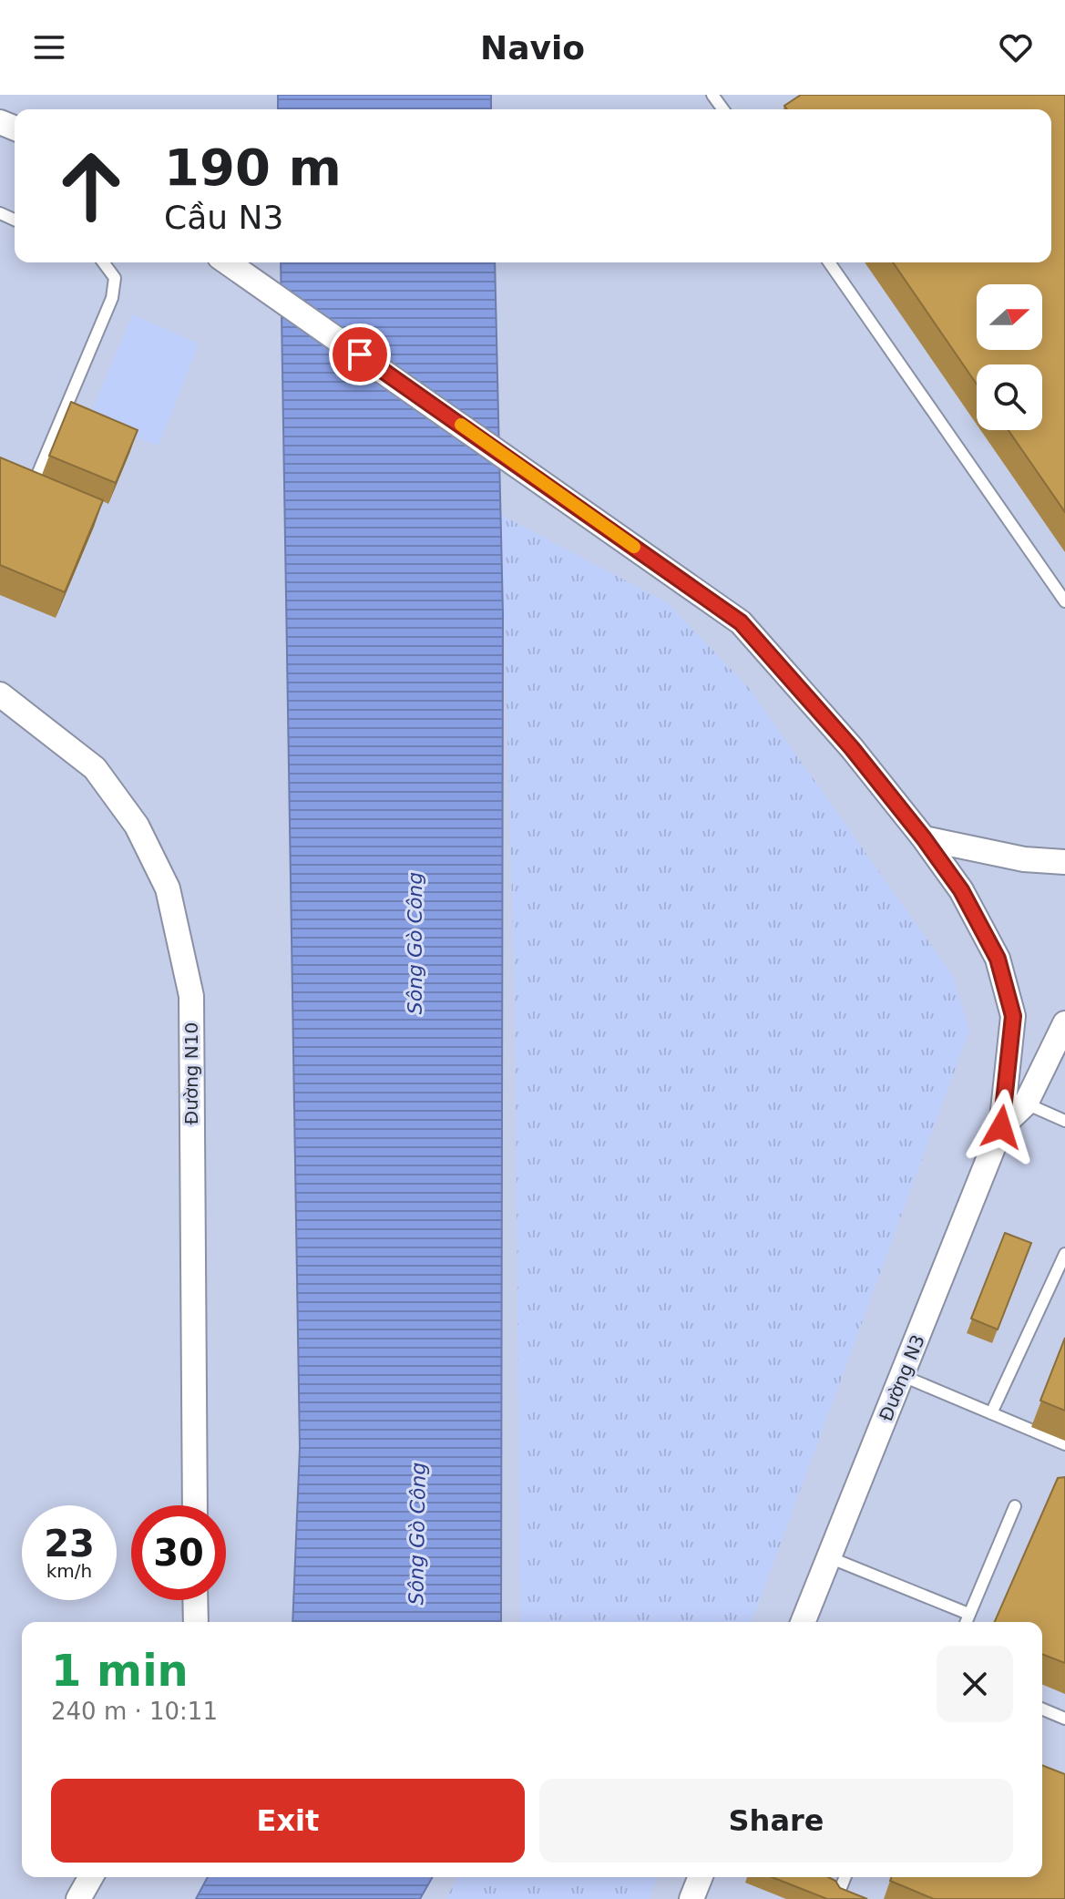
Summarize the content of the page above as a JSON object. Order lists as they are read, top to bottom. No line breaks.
{"streets":{"street":["Đường N10","Đường N3"]},"water":["Sông Gò Công"],"north":"right","page":{"header":"Navio","turn":["190 m","Cầu N3"],"speed":"23 km/h","limit":"30","heading":["1 min","240 m · 10:11"],"buttons":["Exit","Share"]}}
